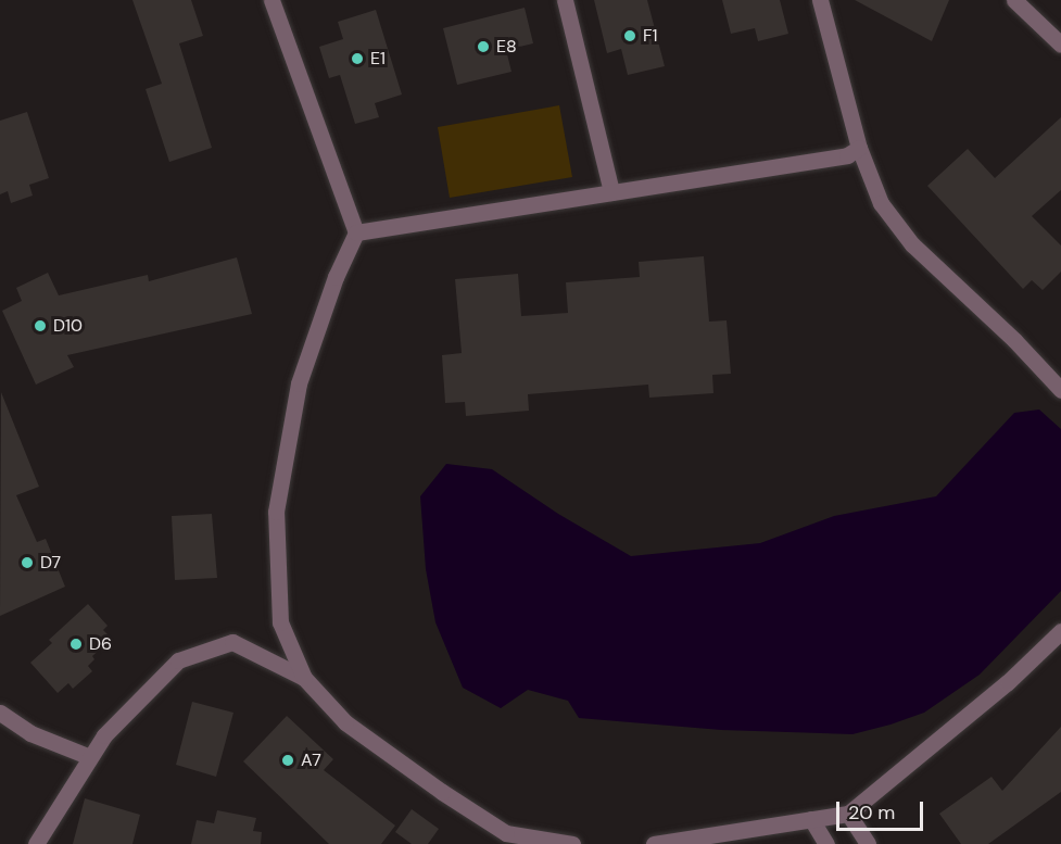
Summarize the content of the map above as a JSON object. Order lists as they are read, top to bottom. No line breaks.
{"places":["F1","E8","E1","D10","D7","D6","A7"],"scale_bar":"20 m"}
